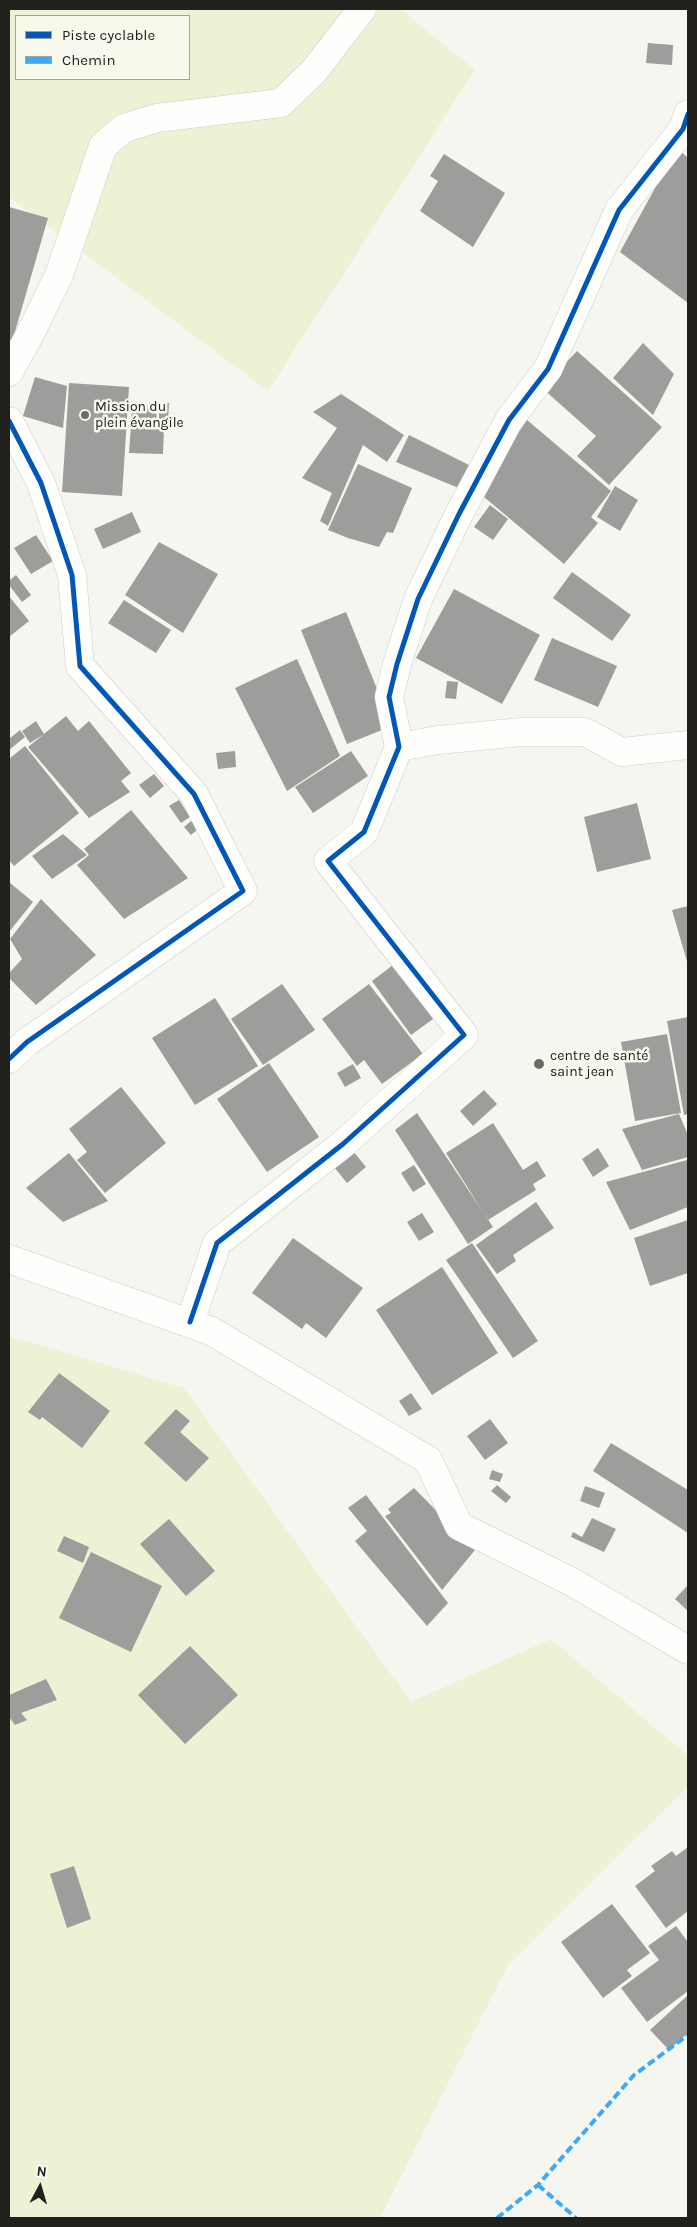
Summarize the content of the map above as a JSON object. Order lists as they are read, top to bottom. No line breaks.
{"places":["Mission du plein évangile","centre de santé saint jean"],"legend":["Piste cyclable","Chemin"],"north":"top"}
